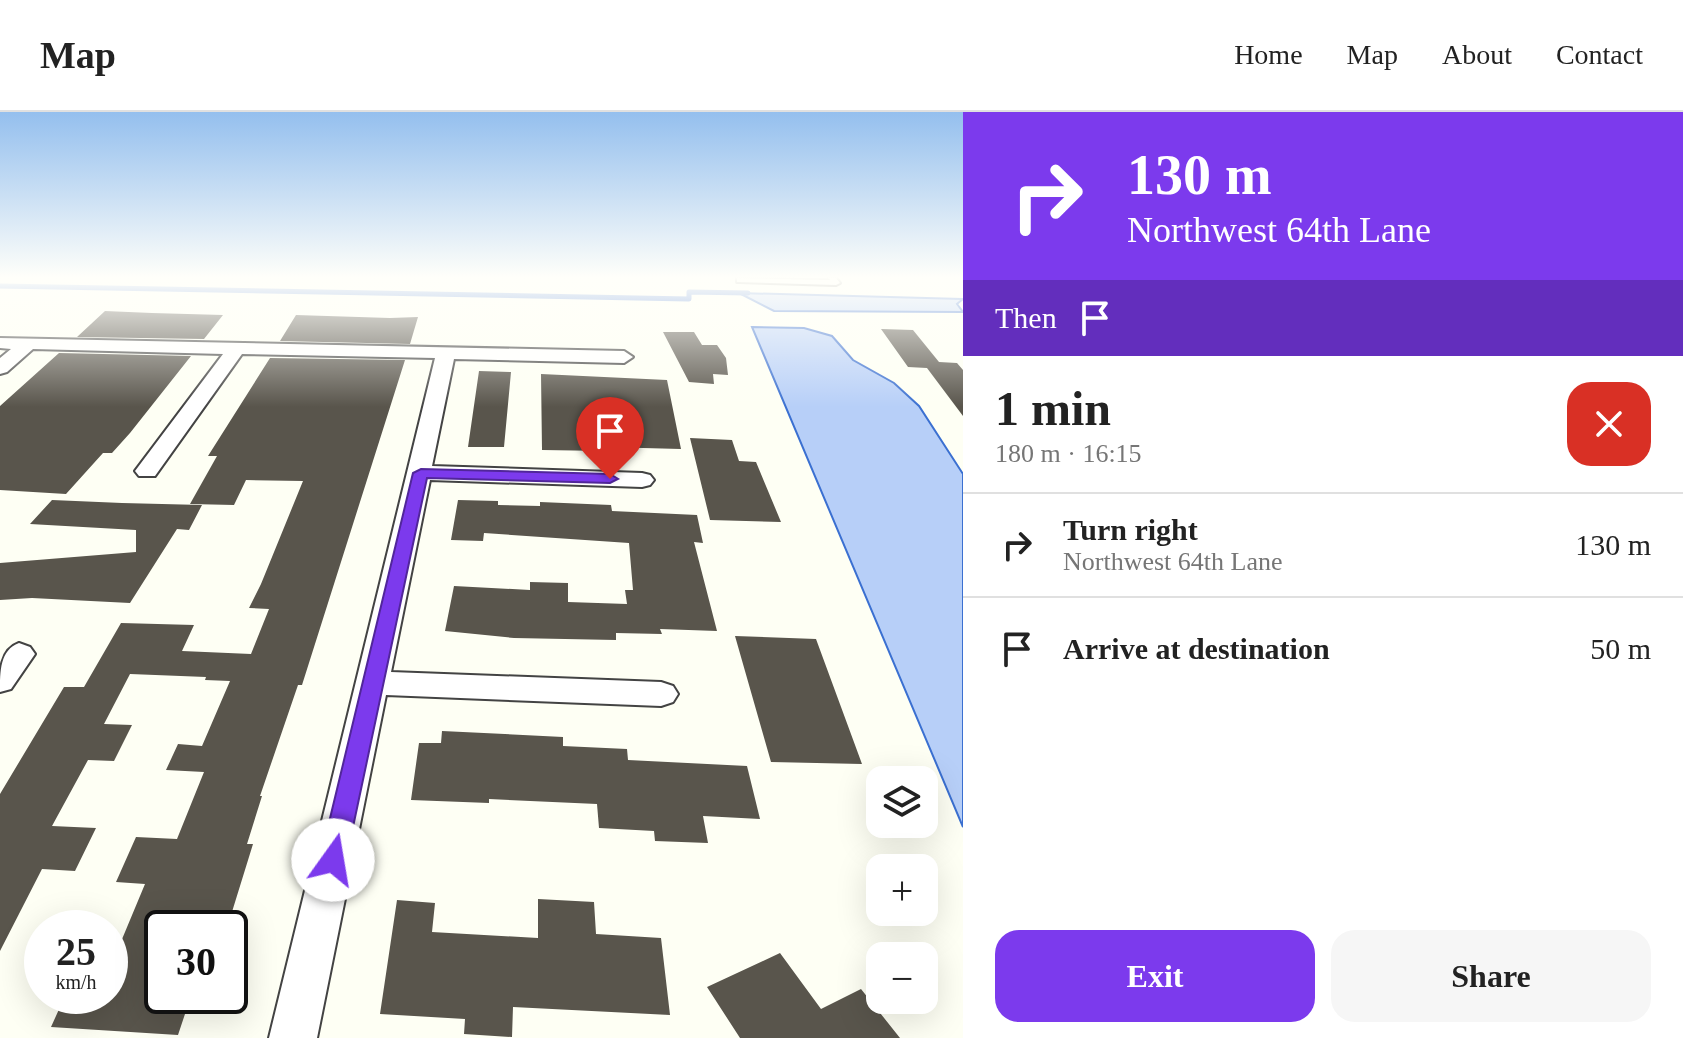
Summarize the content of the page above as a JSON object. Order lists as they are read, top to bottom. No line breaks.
{"page":{"header":"Map","nav":["Home","Map","About","Contact"],"turn":["130 m","Northwest 64th Lane"],"then":"Then","heading":["1 min","180 m · 16:15"],"list":[{"name":"Turn right","note":"Northwest 64th Lane","value":"130 m"},{"name":"Arrive at destination","value":"50 m"}],"map_buttons":["+","−"],"speed":"25 km/h","limit":"30","buttons":["Exit","Share"]}}
